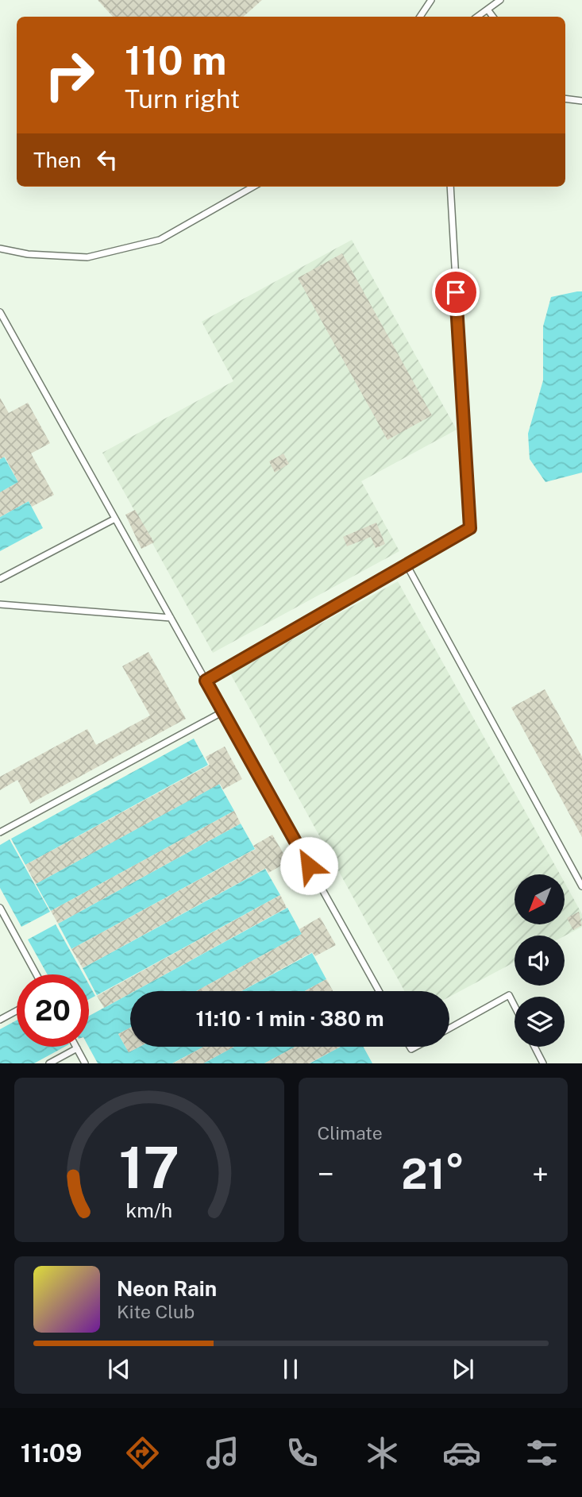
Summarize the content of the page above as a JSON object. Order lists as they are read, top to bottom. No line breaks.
{"north":"bottom left","page":{"turn":["110 m","Turn right"],"then":"Then","limit":"20","trip":"11:10 · 1 min · 380 m","tile":"Climate","heat":["−","21°","+"],"song":["Neon Rain","Kite Club"],"tabs":"11:09","gauge":["17","km/h"]}}
